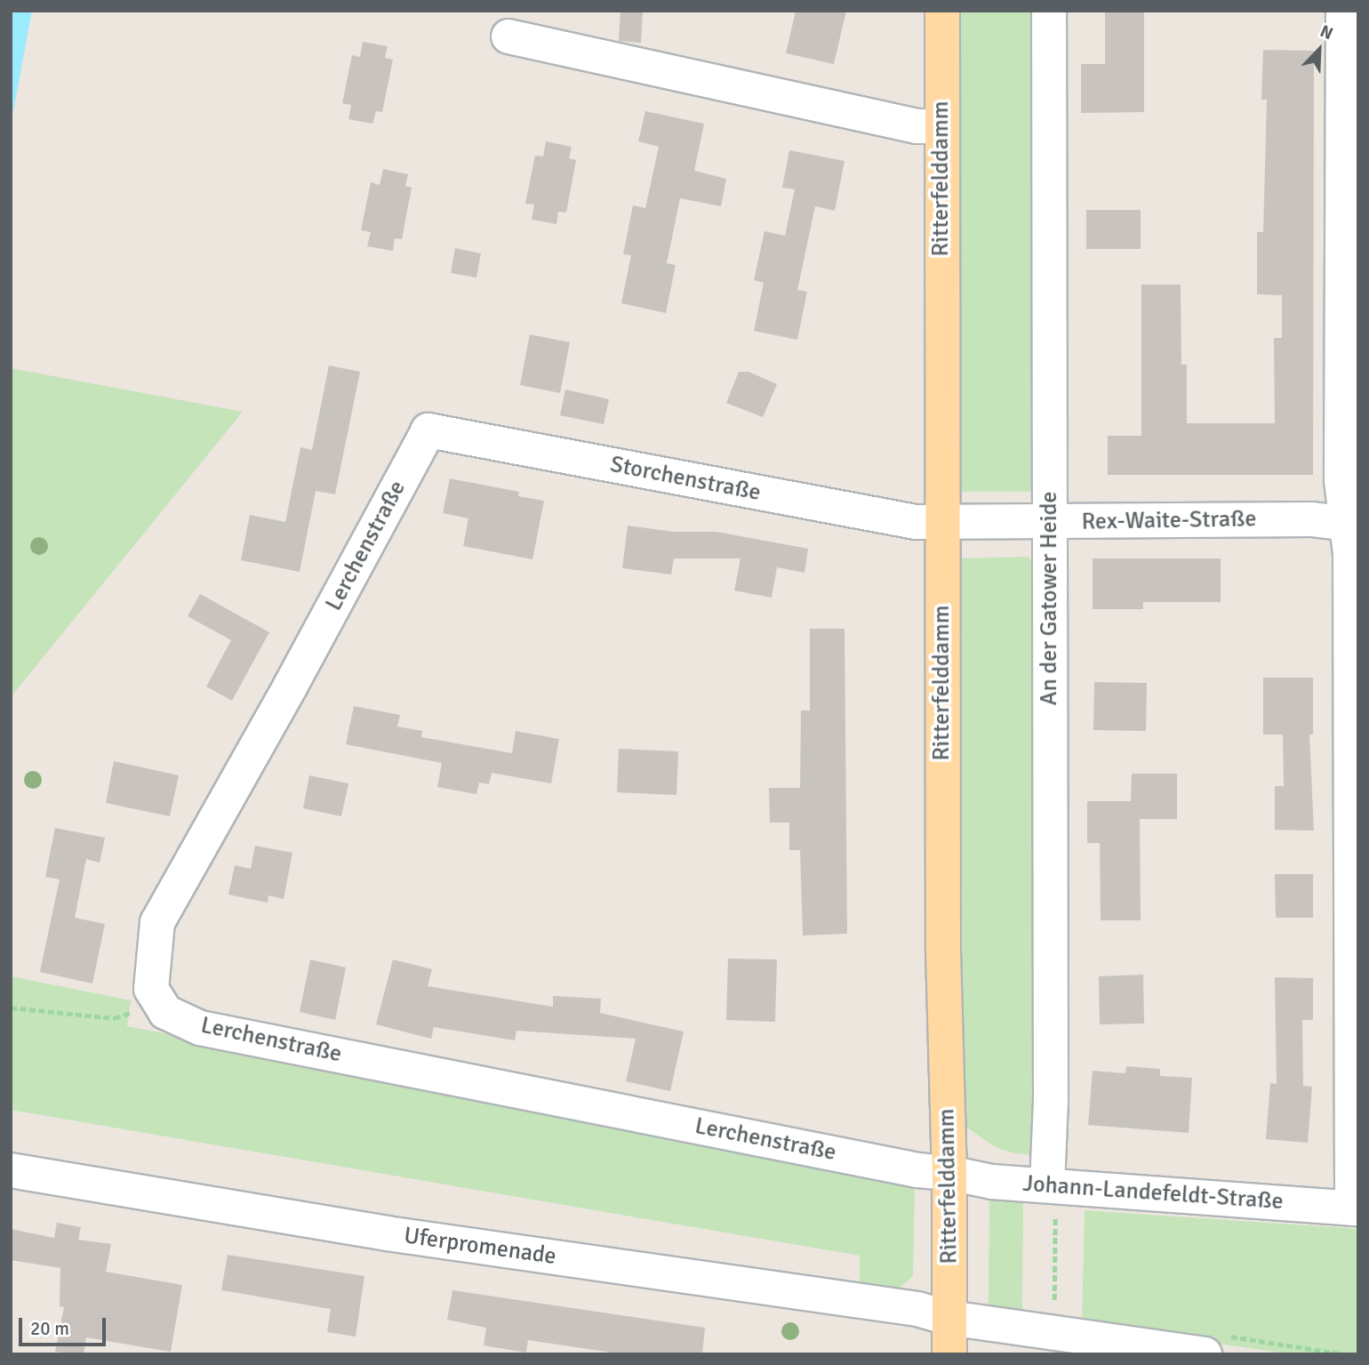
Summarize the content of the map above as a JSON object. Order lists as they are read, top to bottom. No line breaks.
{"streets":{"main road":["Ritterfelddamm"],"street":["Storchenstraße","Rex-Waite-Straße","Lerchenstraße","An der Gatower Heide","Johann-Landefeldt-Straße","Uferpromenade"]},"crossings":[["Ritterfelddamm","Storchenstraße"],["Ritterfelddamm","Rex-Waite-Straße"],["Ritterfelddamm","Lerchenstraße"],["Ritterfelddamm","Johann-Landefeldt-Straße"],["Ritterfelddamm","Uferpromenade"],["Storchenstraße","Rex-Waite-Straße"],["Storchenstraße","Lerchenstraße"],["Rex-Waite-Straße","An der Gatower Heide"],["Lerchenstraße","Johann-Landefeldt-Straße"],["An der Gatower Heide","Johann-Landefeldt-Straße"]],"scale_bar":"20 m","north":"top right"}
